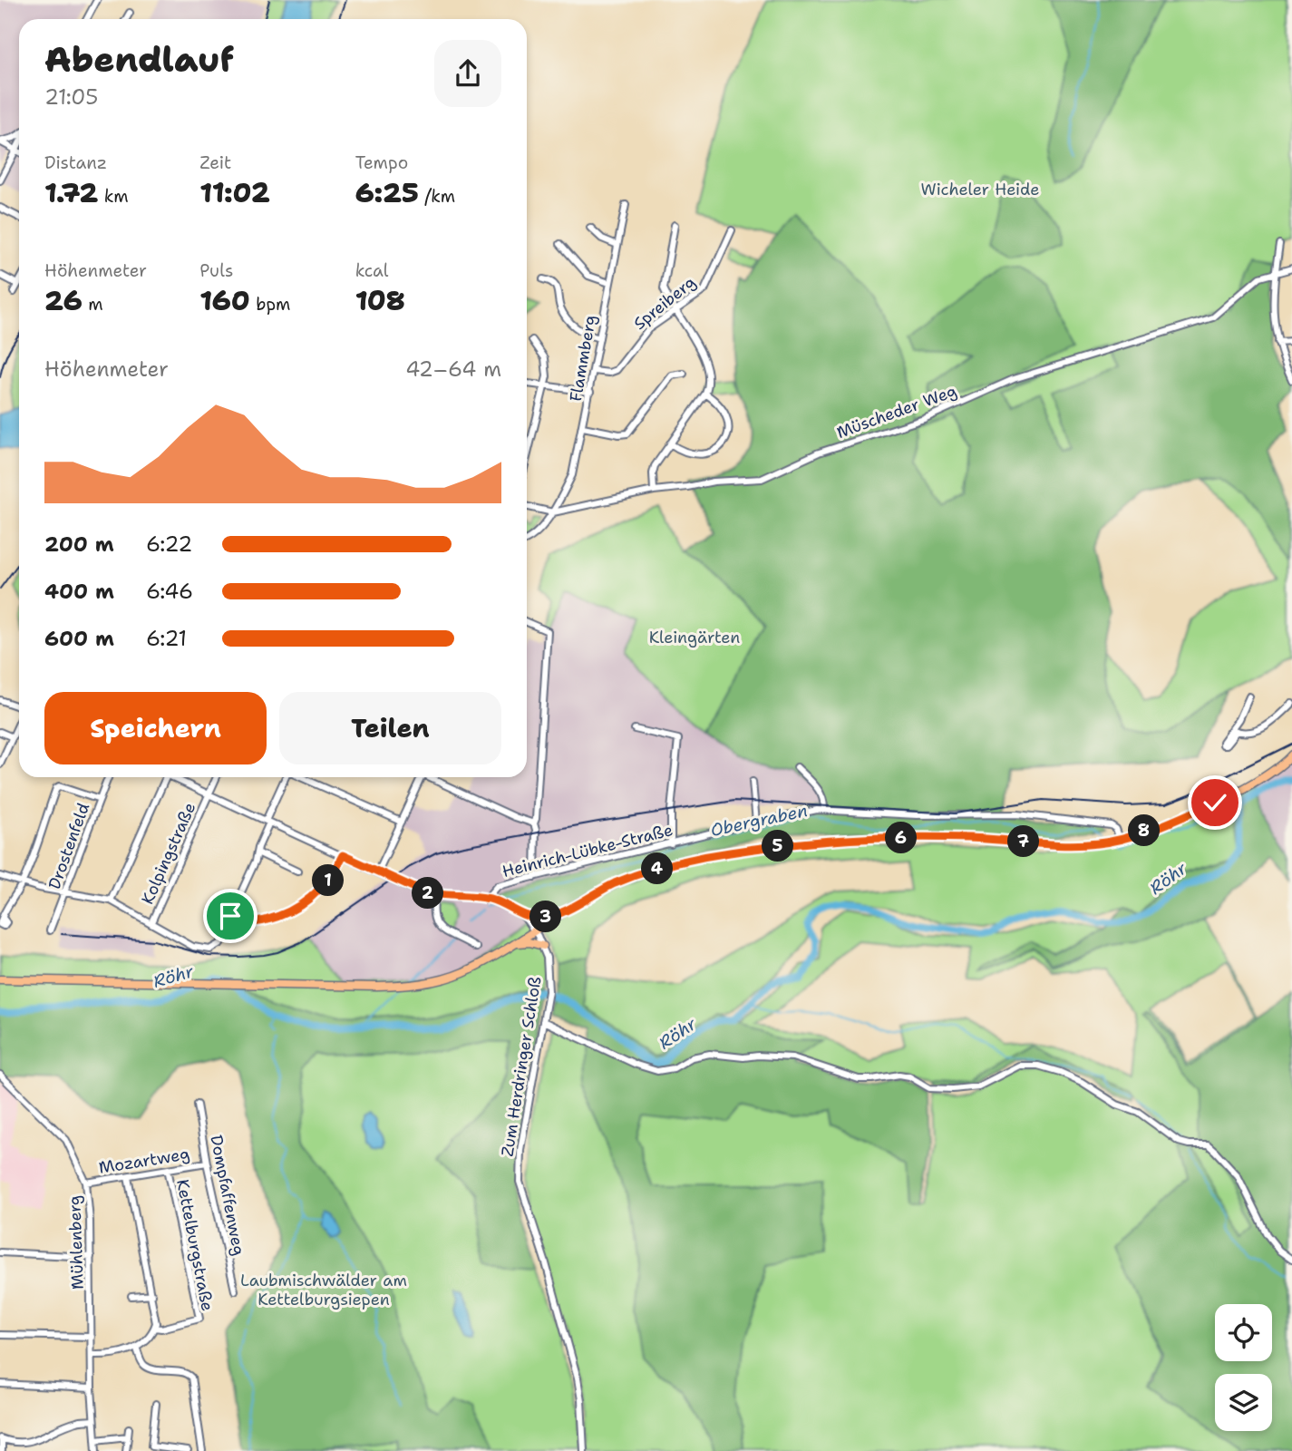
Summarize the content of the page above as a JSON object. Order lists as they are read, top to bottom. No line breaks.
{"streets":{"street":["Spreiberg","Flammberg","Müscheder Weg","Drostenfeld","Heinrich-Lübke-Straße","Kolpingstraße","Zum Herdringer Schloß","Mozartweg","Dompfaffenweg","Mühlenberg","Kettelburgstraße"]},"crossings":[["Spreiberg","Flammberg"],["Flammberg","Müscheder Weg"],["Heinrich-Lübke-Straße","Zum Herdringer Schloß"],["Mozartweg","Dompfaffenweg"],["Mozartweg","Mühlenberg"],["Mozartweg","Kettelburgstraße"]],"water":["Obergraben","Röhr"],"parks":["Wicheler Heide","Kleingärten","Laubmischwälder am Kettelburgsiepen"],"page":{"heading":["Abendlauf","21:05"],"stats":[["Distanz","1.72 km"],["Zeit","11:02"],["Tempo","6:25 /km"],["Höhenmeter","26 m"],["Puls","160 bpm"],["kcal","108"]],"chart":["Höhenmeter","42–64 m"],"list":[{"name":"200 m","note":"6:22"},{"name":"400 m","note":"6:46"},{"name":"600 m","note":"6:21"}],"buttons":["Speichern","Teilen"],"pins":["8","6","7","5","4","1","2","3"]}}
